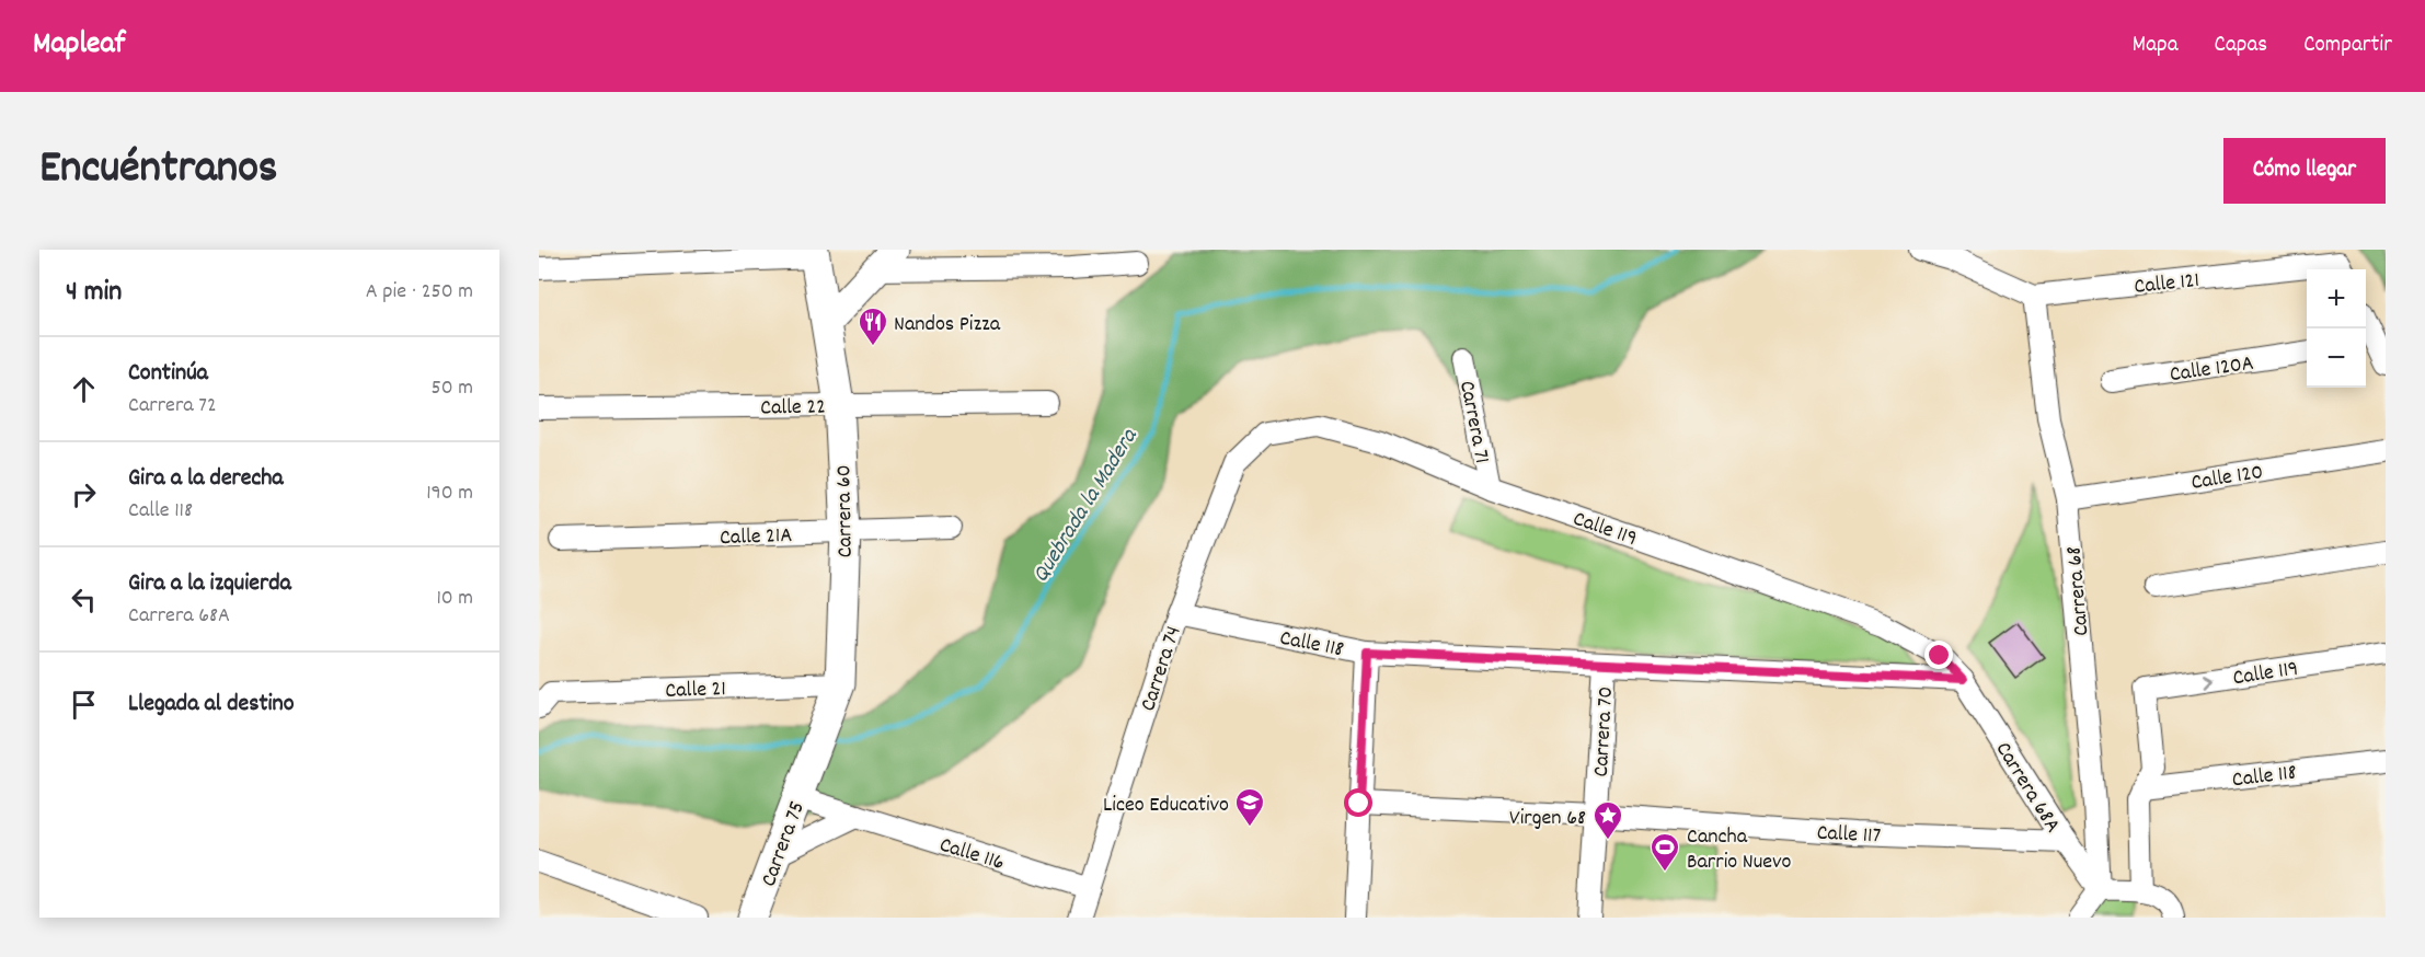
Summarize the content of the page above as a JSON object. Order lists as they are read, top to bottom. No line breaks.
{"streets":{"main road":["Carrera 60","Carrera 75"],"street":["Calle 121","Calle 120A","Calle 22","Carrera 71","Calle 120","Calle 119","Calle 21A","Carrera 68","Calle 118","Carrera 74","Calle 21","Carrera 70","Carrera 68A","Calle 117","Calle 116"]},"crossings":[["Calle 121","Carrera 68"],["Calle 22","Carrera 60"],["Carrera 71","Calle 119"],["Calle 120","Carrera 68"],["Carrera 60","Calle 21A"],["Carrera 60","Calle 21"],["Carrera 60","Carrera 75"],["Calle 119","Calle 118"],["Calle 119","Carrera 74"],["Calle 119","Carrera 68A"],["Carrera 68","Carrera 68A"],["Calle 118","Carrera 74"],["Calle 118","Carrera 70"],["Calle 118","Carrera 68A"],["Carrera 74","Calle 116"],["Carrera 70","Calle 117"],["Carrera 68A","Calle 117"],["Carrera 75","Calle 116"]],"water":["Quebrada la Madera"],"places":{"restaurant":["Nandos Pizza"],"school or university":["Liceo Educativo"],"place":["Virgen 68"],"sports":["Cancha Barrio Nuevo"]},"page":{"header":"Mapleaf","nav":["Mapa","Capas","Compartir"],"title":"Encuéntranos","buttons":"Cómo llegar","heading":["4 min","A pie · 250 m"],"map_buttons":["+","−"],"list":[["Continúa","Carrera 72","50 m"],["Gira a la derecha","Calle 118","190 m"],["Gira a la izquierda","Carrera 68A","10 m"],"Llegada al destino"]}}
